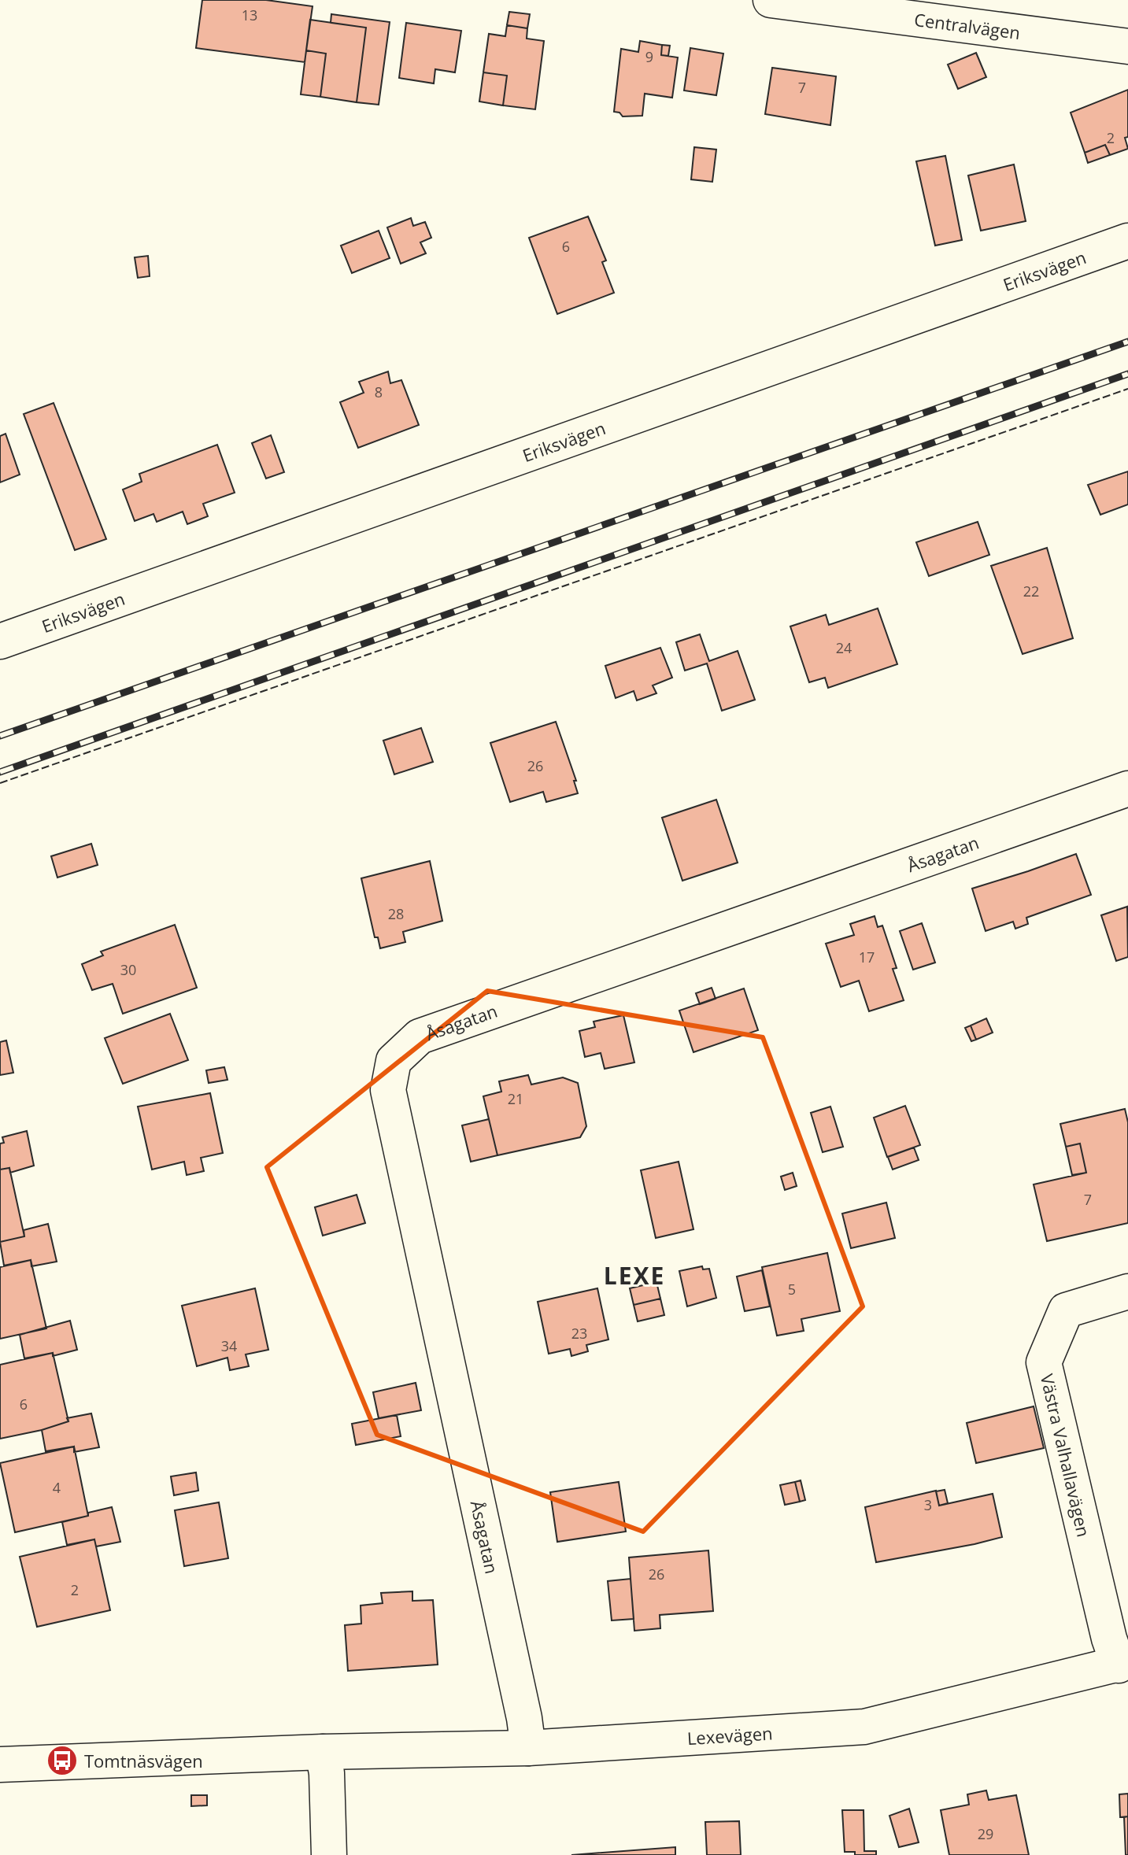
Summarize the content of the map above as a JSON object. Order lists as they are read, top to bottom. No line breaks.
{"streets":{"street":["Centralvägen","Eriksvägen","Åsagatan","Västra Valhallavägen","Lexevägen"]},"crossings":[["Åsagatan","Lexevägen"],["Västra Valhallavägen","Lexevägen"]],"districts":["LEXE"],"places":{"bus stop":["Tomtnäsvägen"]},"house_numbers":["13","9","7","2","6","8","22","24","26","28","17","30","21","7","5","23","34","6","4","3","26","2","29"]}
